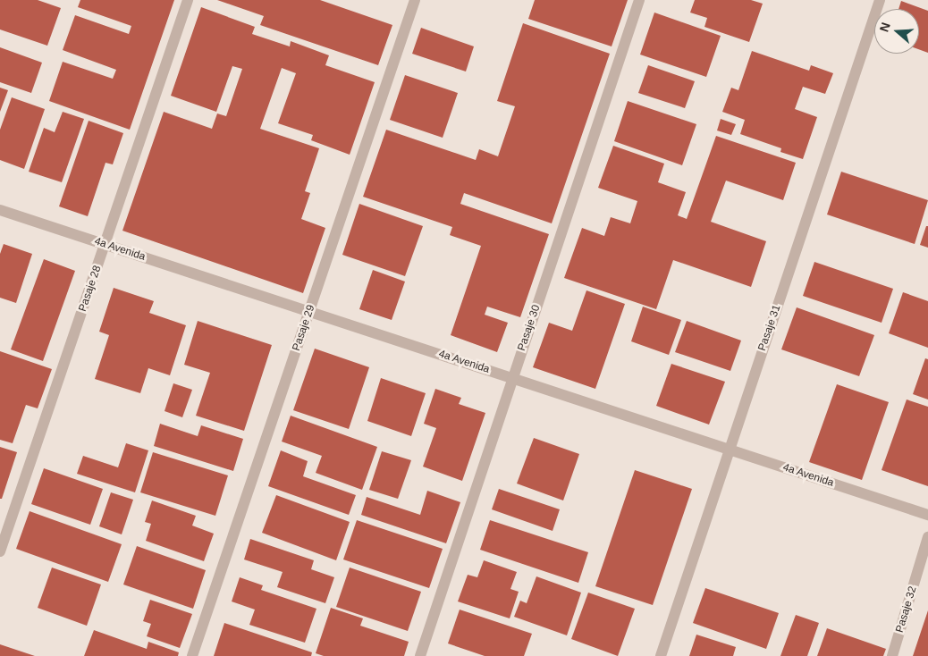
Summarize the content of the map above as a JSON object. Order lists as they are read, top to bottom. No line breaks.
{"streets":{"street":["4a Avenida","Pasaje 28","Pasaje 29","Pasaje 30","Pasaje 31","Pasaje 32"]},"crossings":[["4a Avenida","Pasaje 28"],["4a Avenida","Pasaje 29"],["4a Avenida","Pasaje 30"],["4a Avenida","Pasaje 31"]],"north":"left"}
